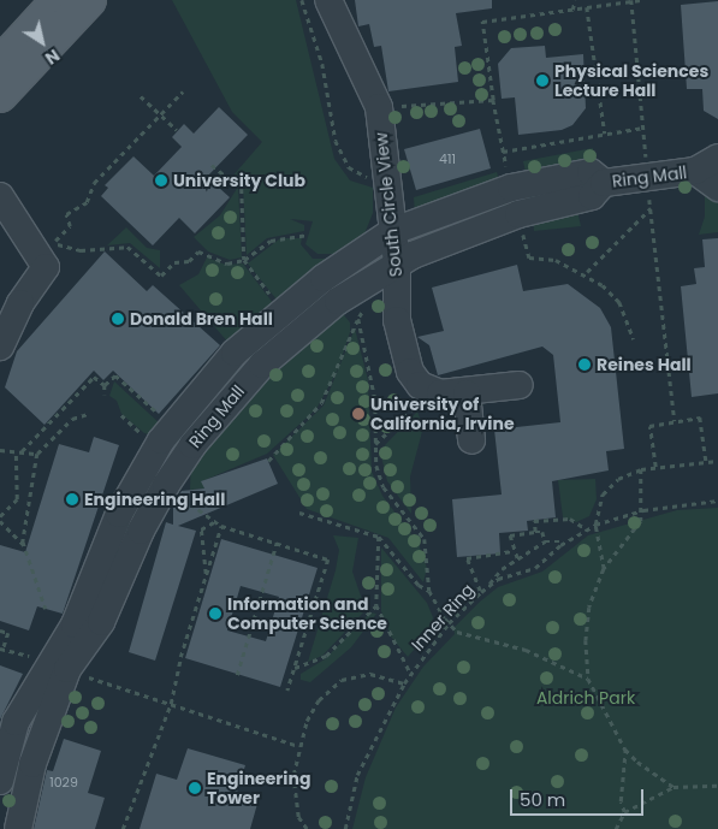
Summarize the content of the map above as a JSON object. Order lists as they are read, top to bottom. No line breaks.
{"streets":{"street":["Ring Mall","South Circle View"],"path":["Inner Ring"]},"crossings":[["Ring Mall","South Circle View"]],"parks":["Aldrich Park"],"places":["Physical Sciences Lecture Hall","University Club","Donald Bren Hall","Reines Hall","University of California, Irvine","Engineering Hall","Information and Computer Science","Engineering Tower"],"house_numbers":["411","1029"],"scale_bar":"50 m","north":"bottom right"}
